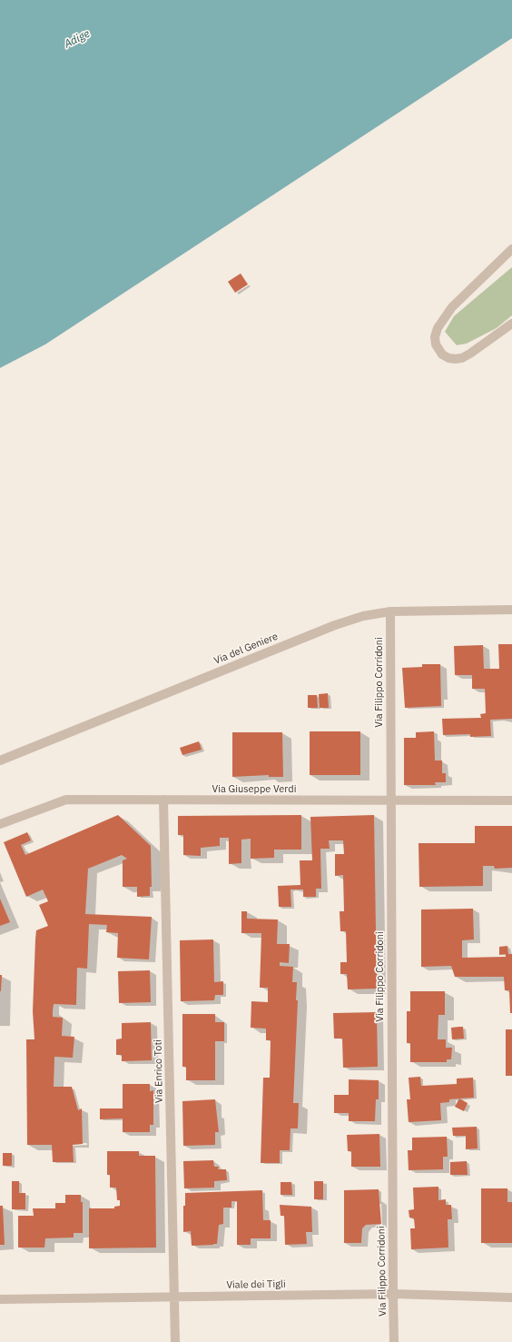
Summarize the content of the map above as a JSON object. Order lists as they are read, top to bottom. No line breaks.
{"streets":{"street":["Via del Geniere","Via Filippo Corridoni","Via Giuseppe Verdi","Via Enrico Toti","Viale dei Tigli"]},"crossings":[["Via del Geniere","Via Filippo Corridoni"],["Via Filippo Corridoni","Via Giuseppe Verdi"],["Via Filippo Corridoni","Viale dei Tigli"],["Via Giuseppe Verdi","Via Enrico Toti"],["Via Enrico Toti","Viale dei Tigli"]],"water":["Adige"]}
